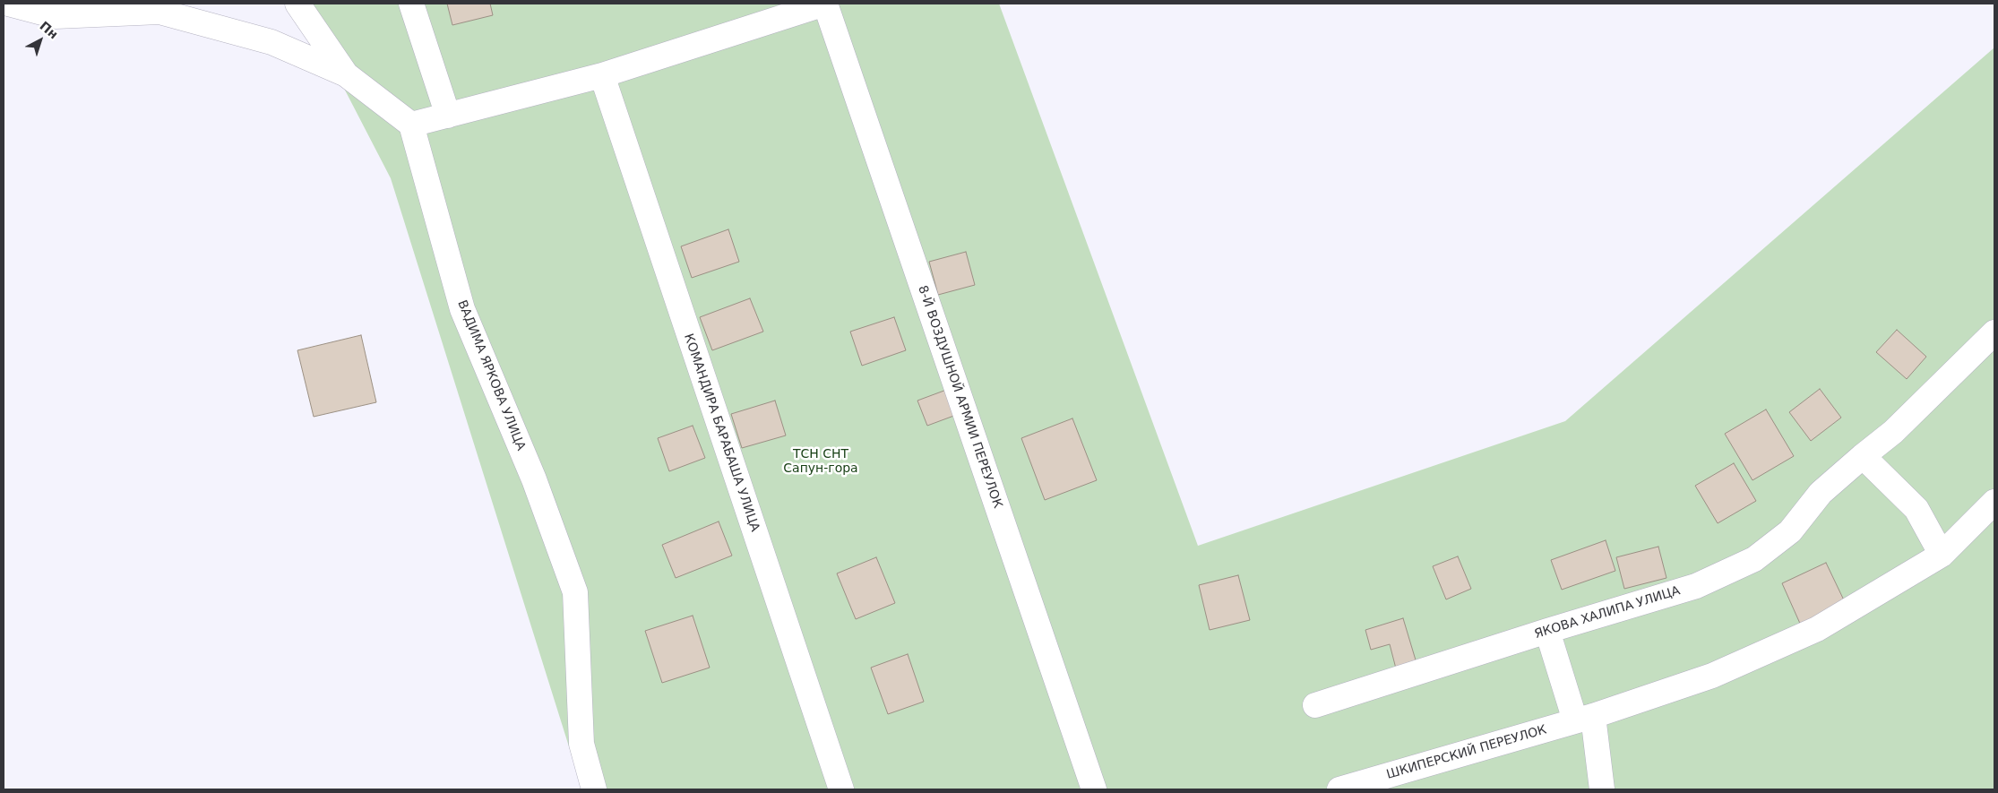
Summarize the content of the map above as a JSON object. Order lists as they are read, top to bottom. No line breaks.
{"streets":{"street":["ВАДИМА ЯРКОВА УЛИЦА","8-Й ВОЗДУШНОЙ АРМИИ ПЕРЕУЛОК","КОМАНДИРА БАРАБАША УЛИЦА","ЯКОВА ХАЛИПА УЛИЦА","ШКИПЕРСКИЙ ПЕРЕУЛОК"]},"parks":["ТСН СНТ Сапун-гора"],"north":"top right"}
